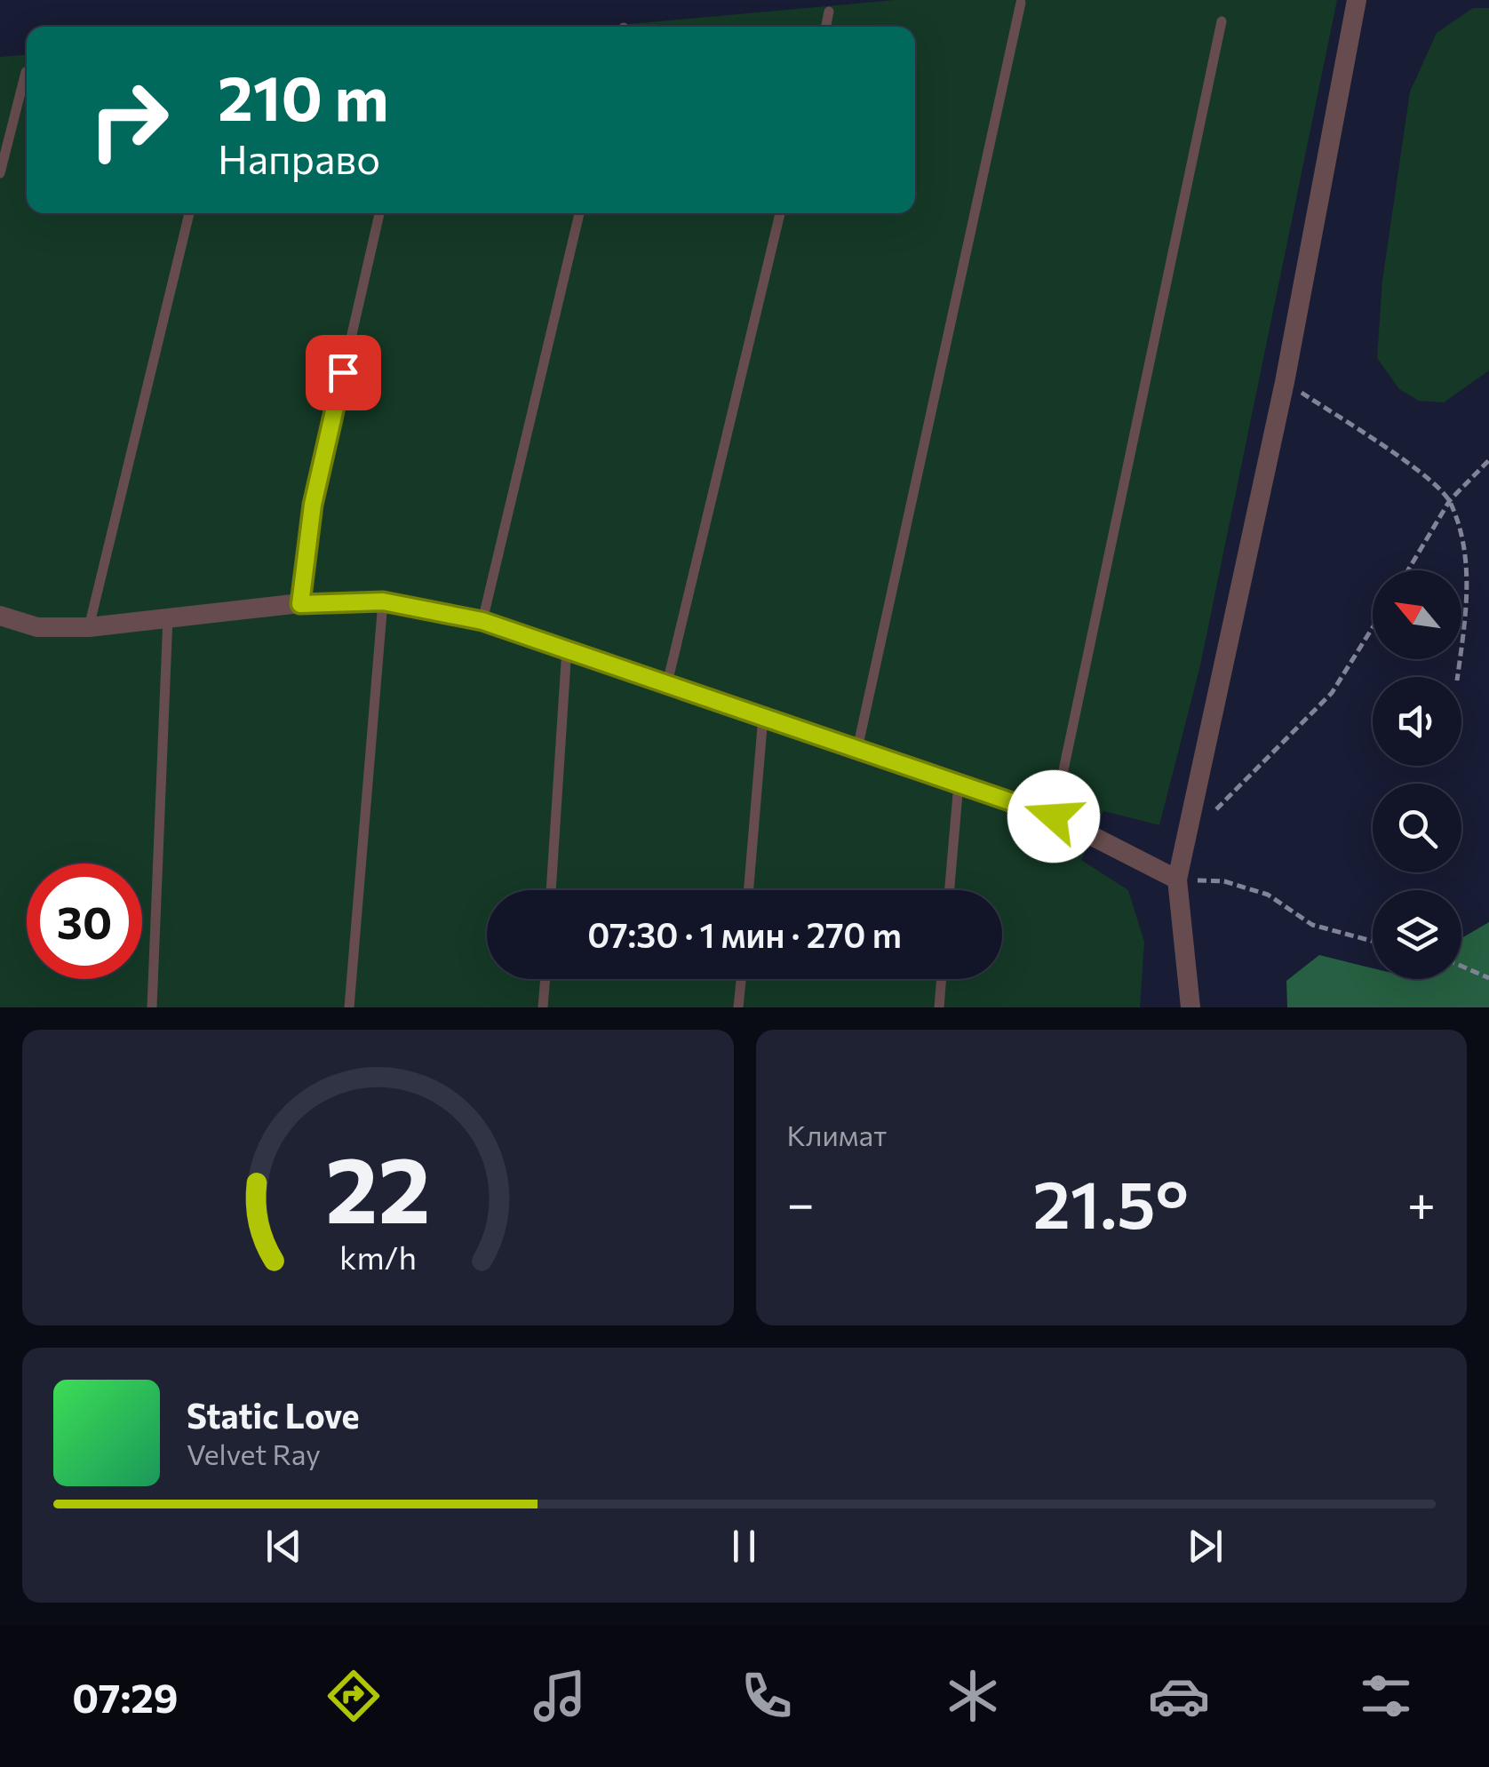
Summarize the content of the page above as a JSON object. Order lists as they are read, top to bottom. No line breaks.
{"north":"top left","page":{"turn":["210 m","Направо"],"limit":"30","trip":"07:30 · 1 мин · 270 m","tile":"Климат","heat":["−","21.5°","+"],"song":["Static Love","Velvet Ray"],"tabs":"07:29","gauge":["22","km/h"]}}
